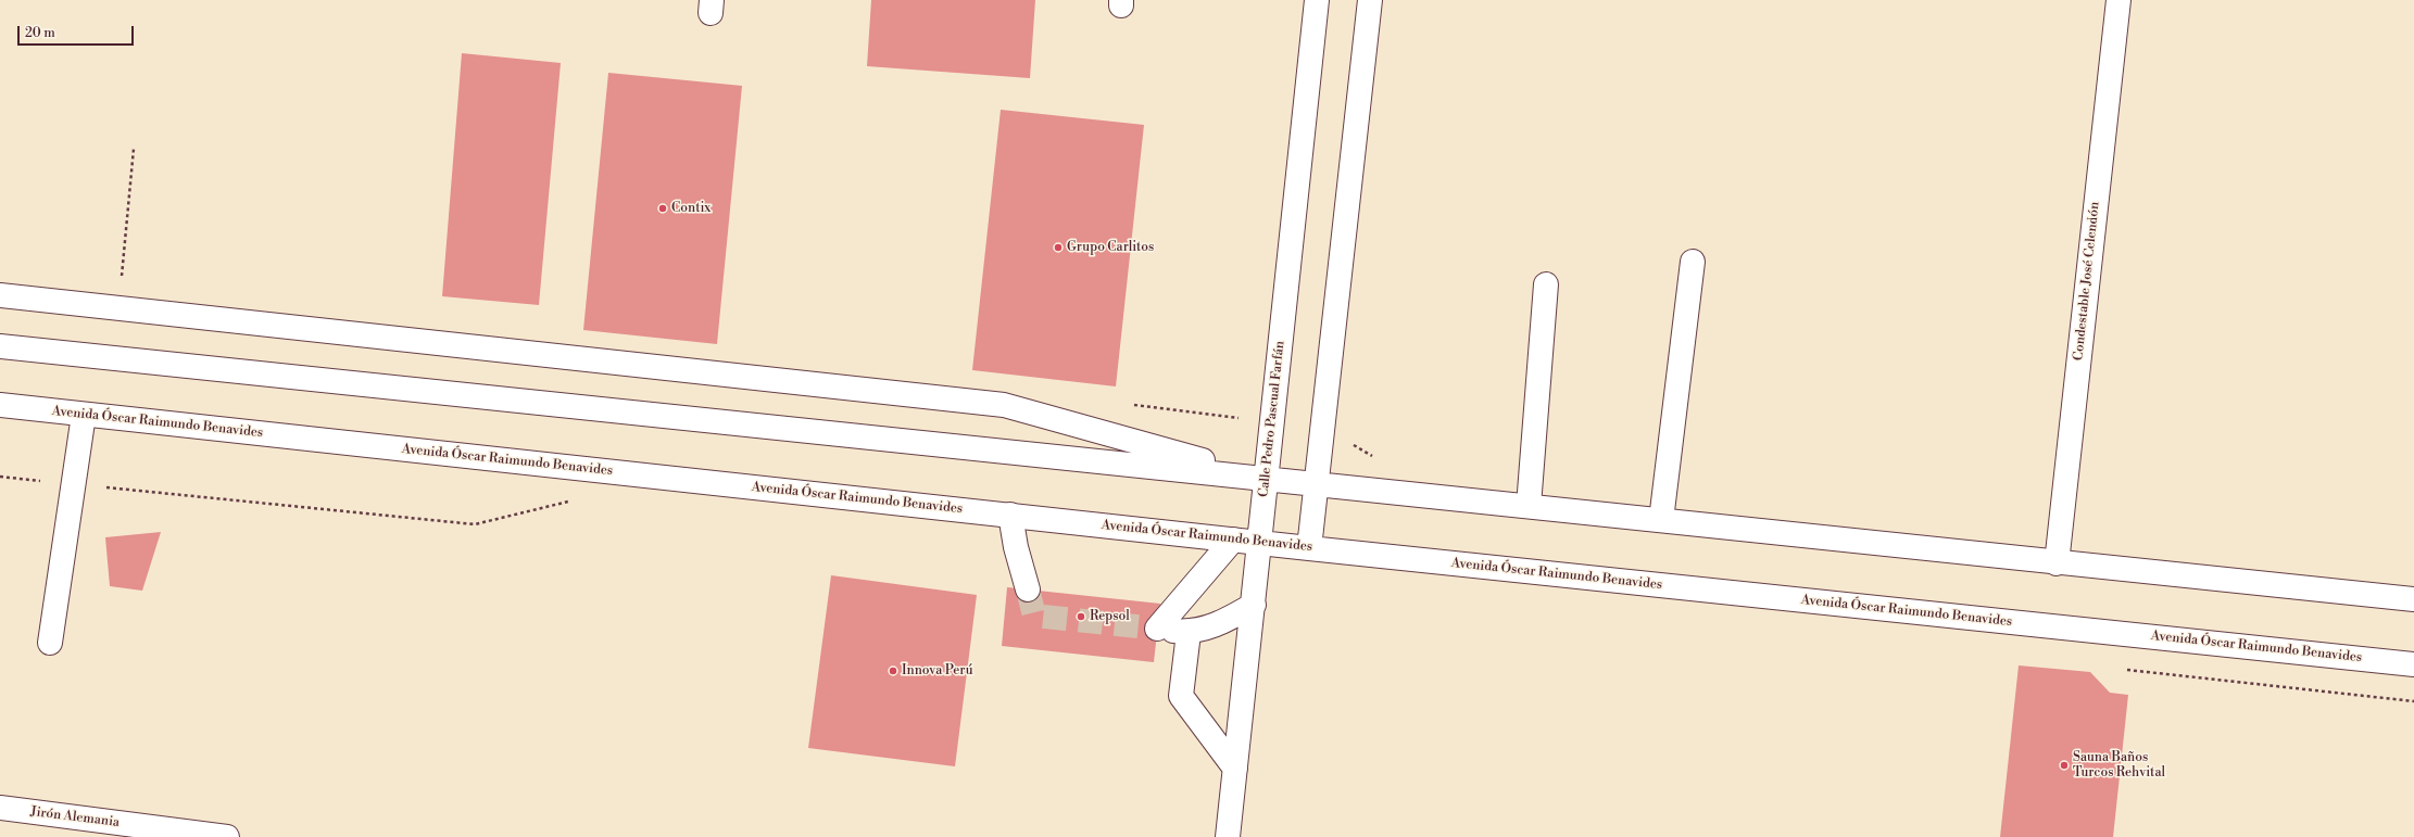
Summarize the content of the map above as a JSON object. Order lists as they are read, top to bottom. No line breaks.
{"streets":{"main road":["Condestable José Celendón","Calle Pedro Pascual Farfán","Avenida Óscar Raimundo Benavides","Jirón Alemania"]},"crossings":[["Calle Pedro Pascual Farfán","Avenida Óscar Raimundo Benavides"]],"places":["Contix","Grupo Carlitos","Repsol","Innova Perú","Sauna Baños Turcos Rehvital"],"scale_bar":"20 m"}
